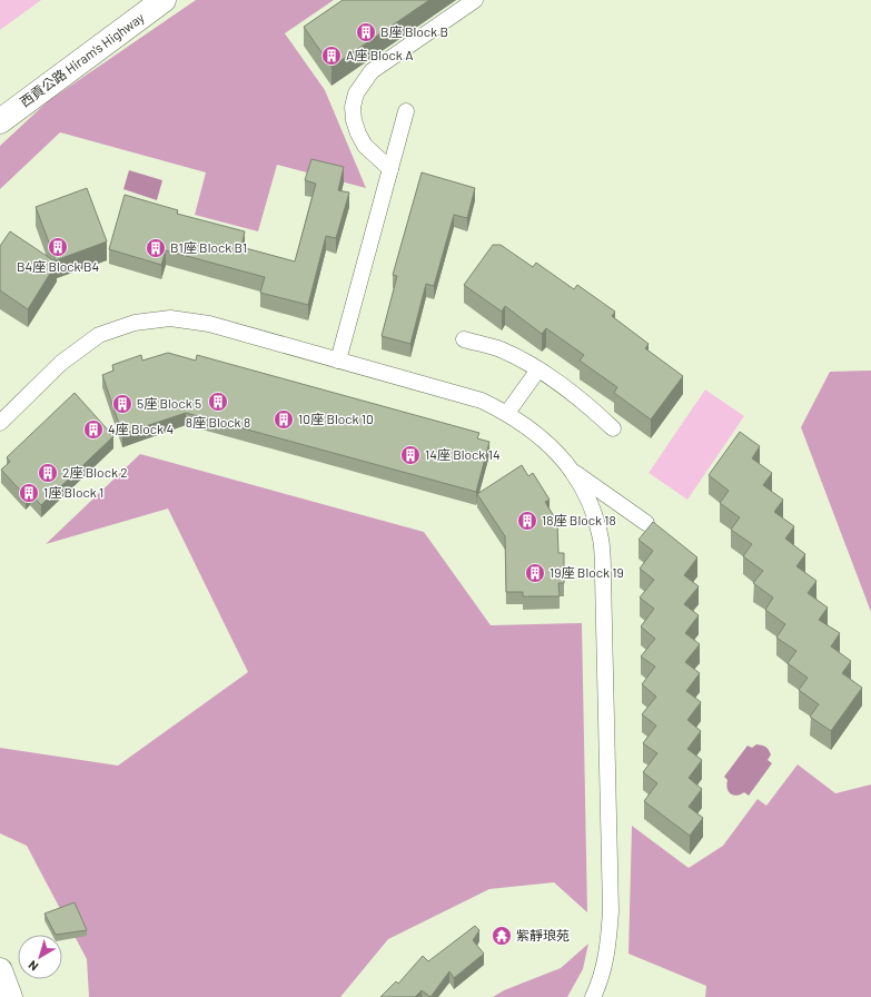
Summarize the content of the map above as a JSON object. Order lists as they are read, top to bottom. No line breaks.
{"streets":{"main road":["西貢公路 Hiram's Highway"]},"places":{"building":["B座 Block B","A座 Block A","B4座 Block B4","B1座 Block B1","8座 Block 8","5座 Block 5","10座 Block 10","4座 Block 4","14座 Block 14","2座 Block 2","1座 Block 1","18座 Block 18","19座 Block 19"],"temple":["紫靜琅苑"]},"north":"bottom left"}
